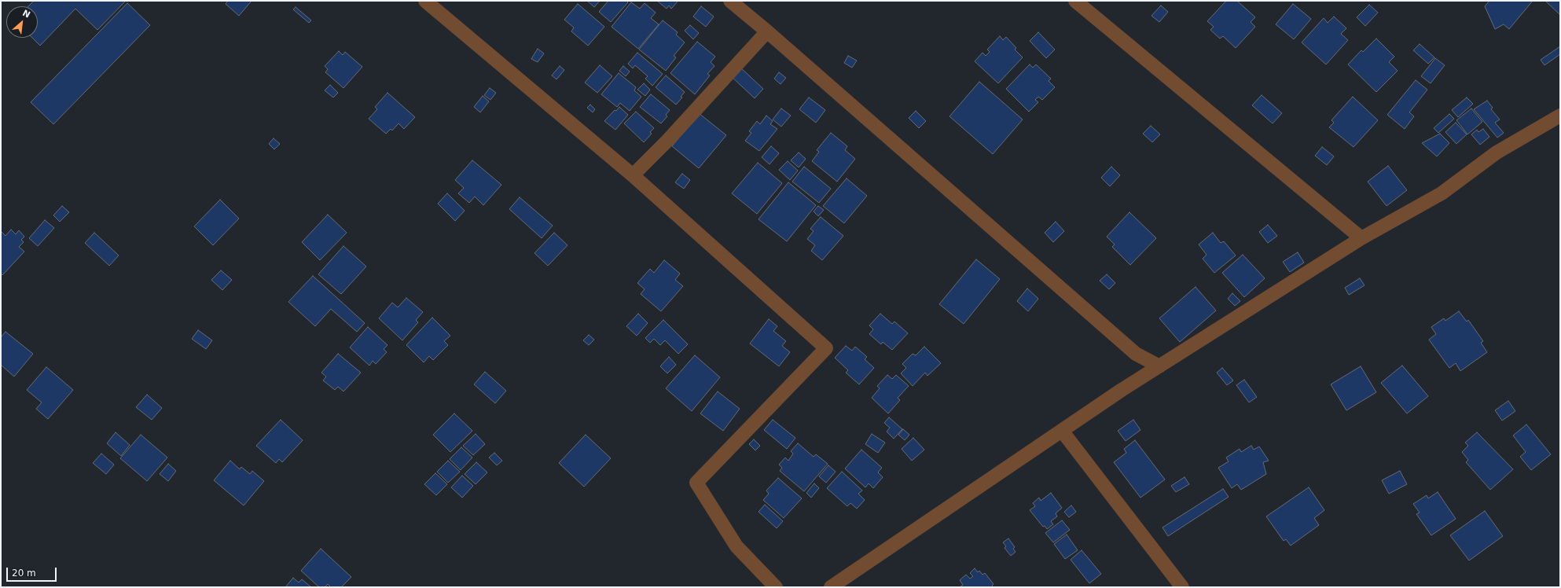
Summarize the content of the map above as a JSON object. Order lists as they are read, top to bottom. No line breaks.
{"scale_bar":"20 m","north":"top right"}
